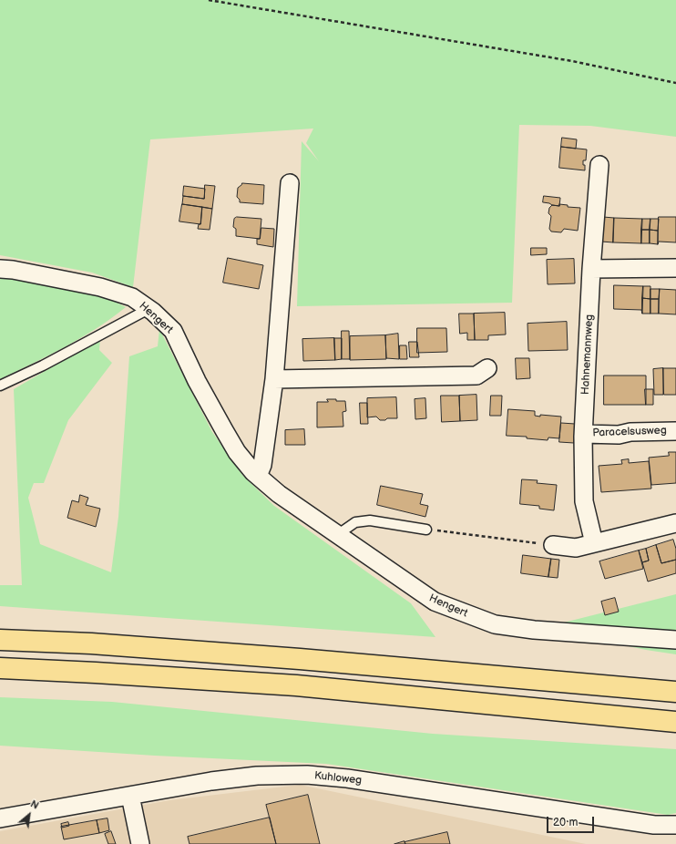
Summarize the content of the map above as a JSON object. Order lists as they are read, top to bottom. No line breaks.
{"streets":{"street":["Hengert","Hahnemannweg","Paracelsusweg","Kuhloweg"]},"crossings":[["Hahnemannweg","Paracelsusweg"]],"scale_bar":"20 m","north":"top right"}
